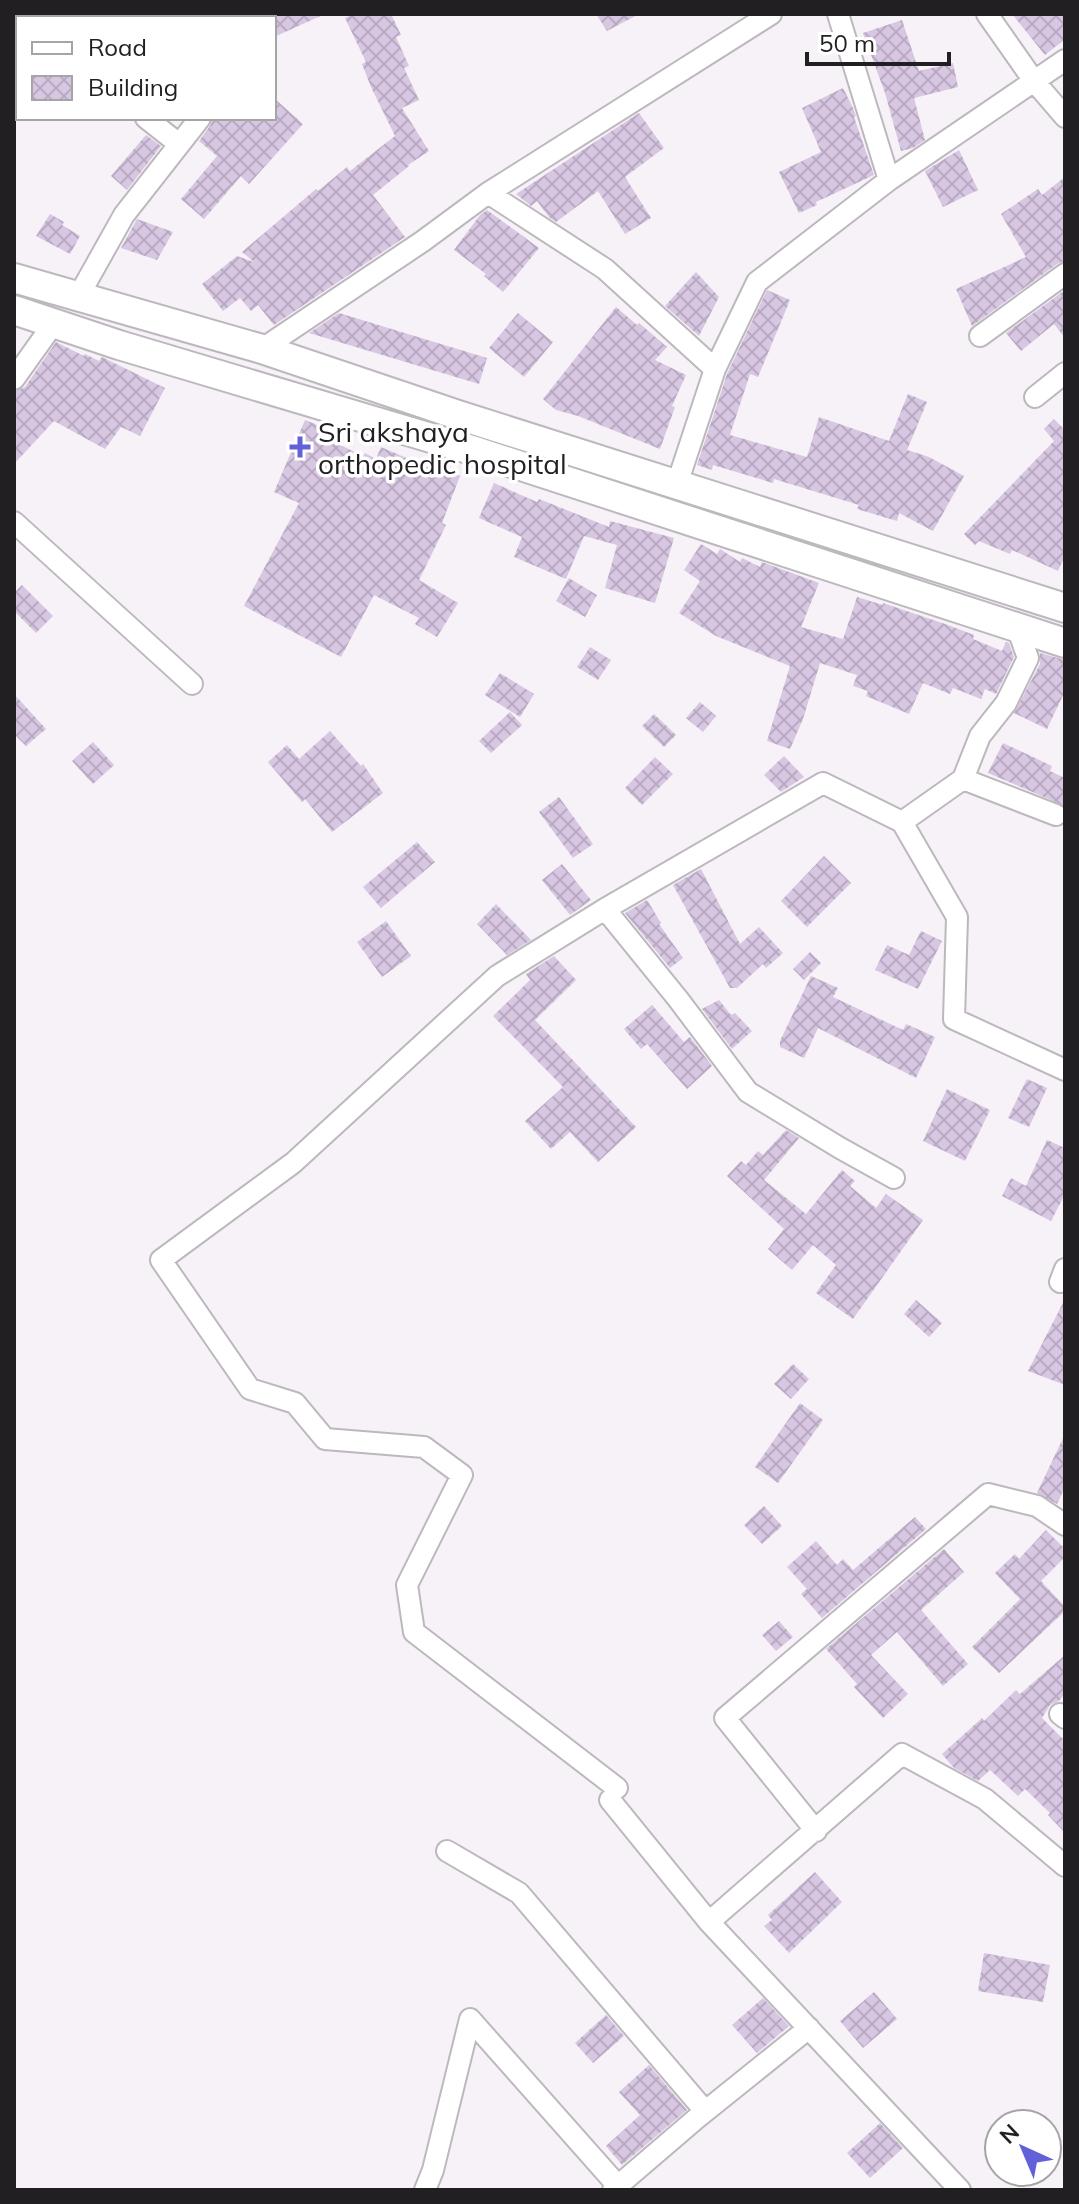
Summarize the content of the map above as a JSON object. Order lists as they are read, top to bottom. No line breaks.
{"places":{"health":["Sri akshaya orthopedic hospital"]},"legend":["Road","Building"],"scale_bar":"50 m","north":"top left"}
